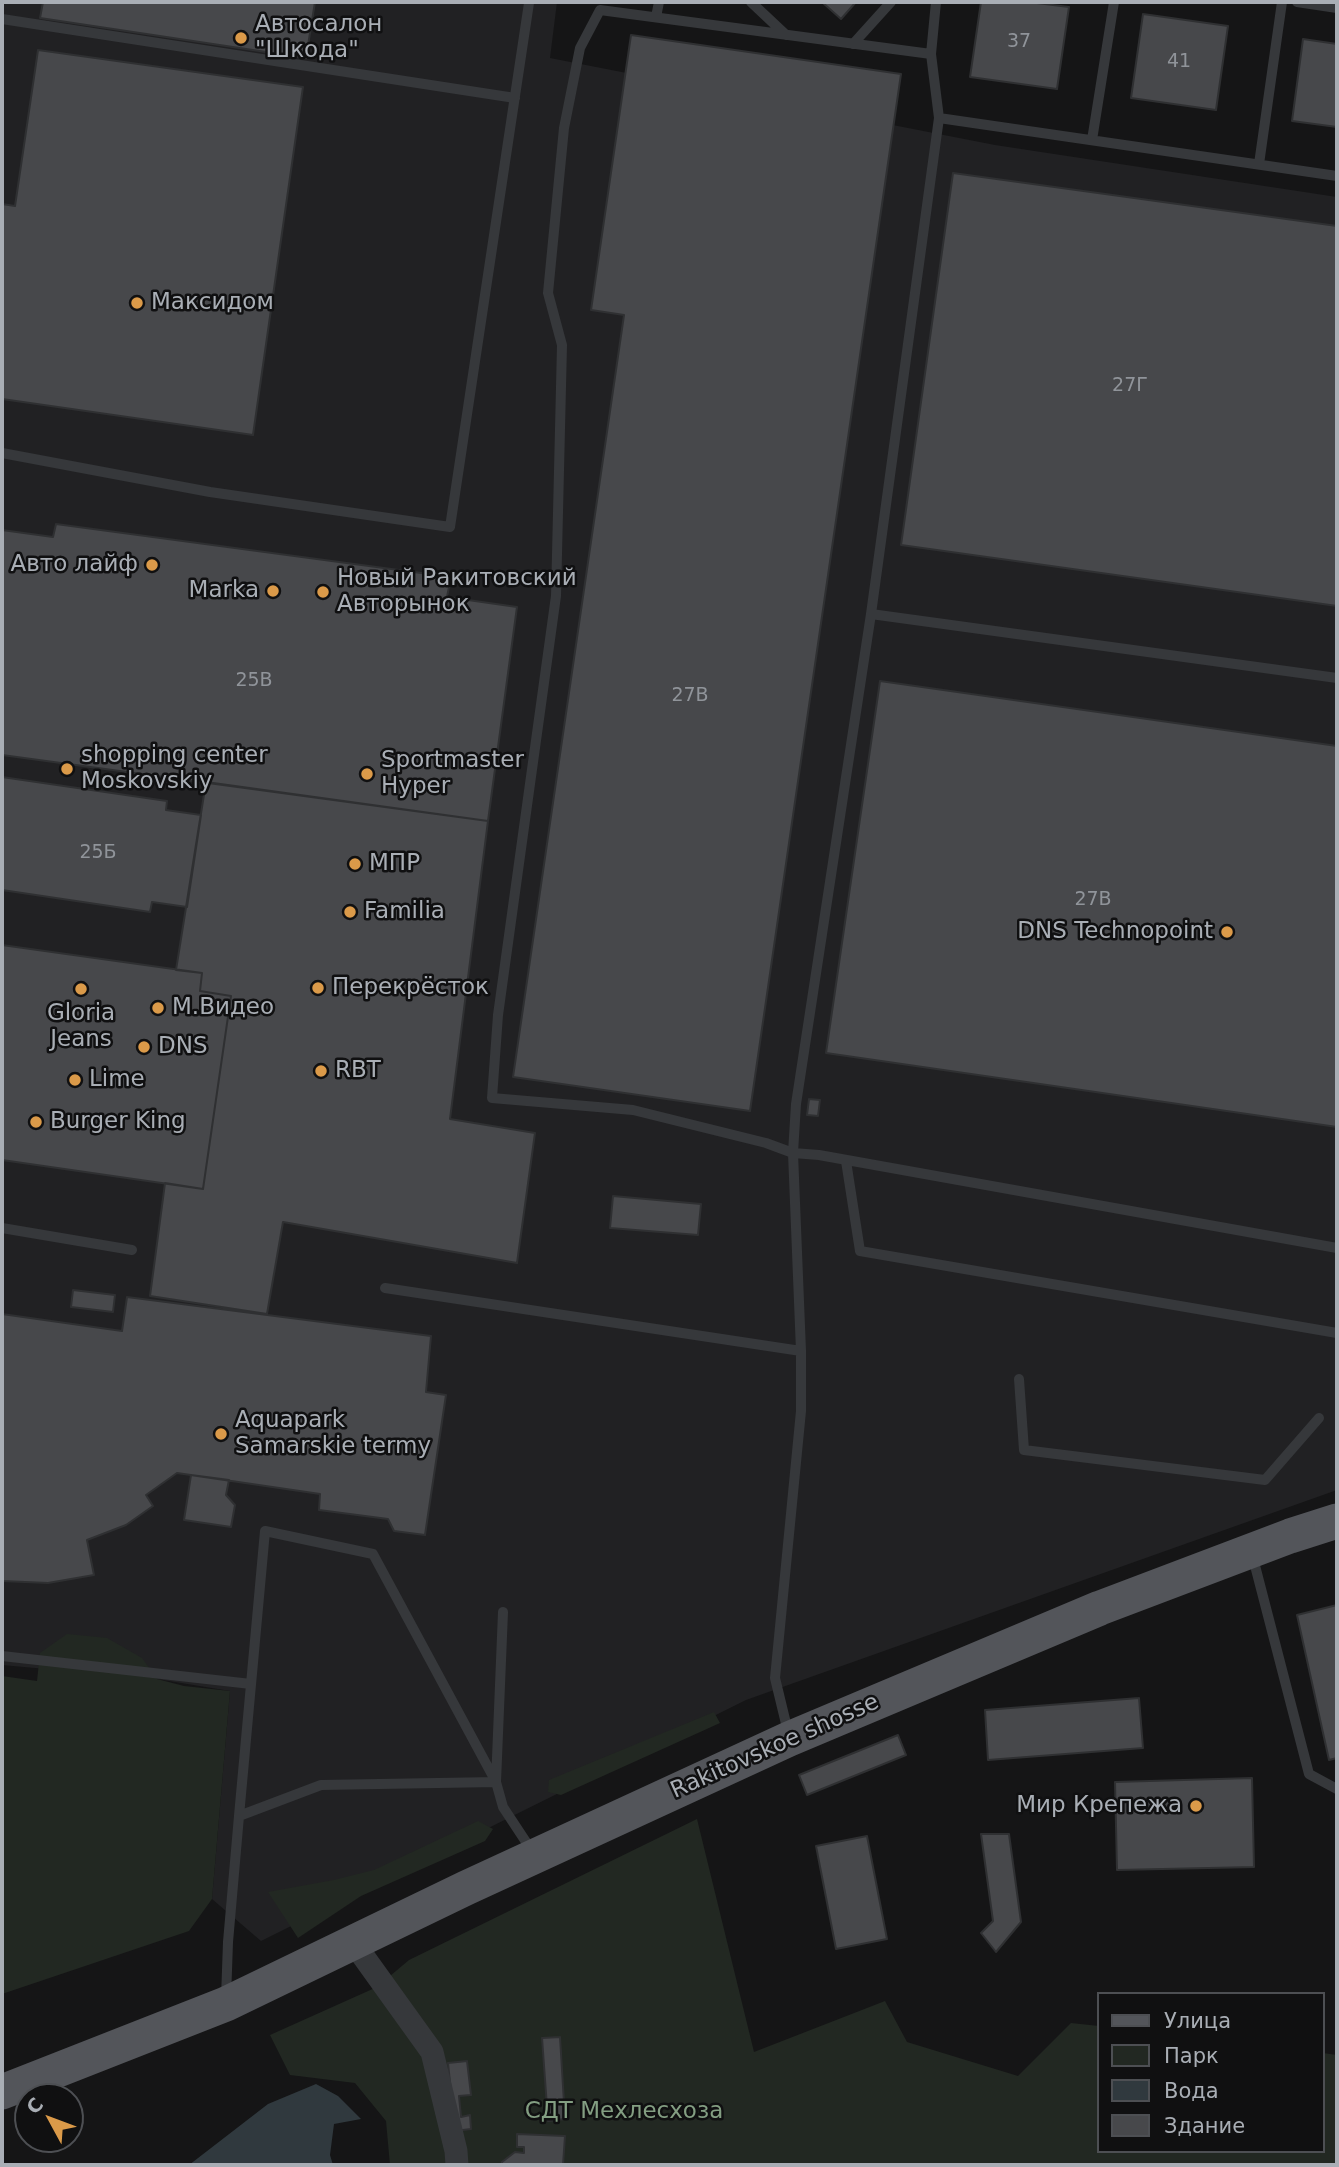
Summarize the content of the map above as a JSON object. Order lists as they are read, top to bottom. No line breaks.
{"streets":{"main road":["Rakitovskoe shosse"]},"parks":["СДТ Мехлесхоза"],"places":["Автосалон \"Шкода\"","Максидом","Авто лайф","Marka","Новый Ракитовский Авторынок","shopping center Moskovskiy","Sportmaster Hyper","МПР","Familia","DNS Technopoint","Перекрёсток","Gloria Jeans","М.Видео","DNS","RBT","Lime","Burger King","Aquapark Samarskie termy","Мир Крепежа"],"house_numbers":["37","41","27Г","25В","27В","25Б","27В"],"legend":["Улица","Парк","Вода","Здание"],"north":"top left"}
